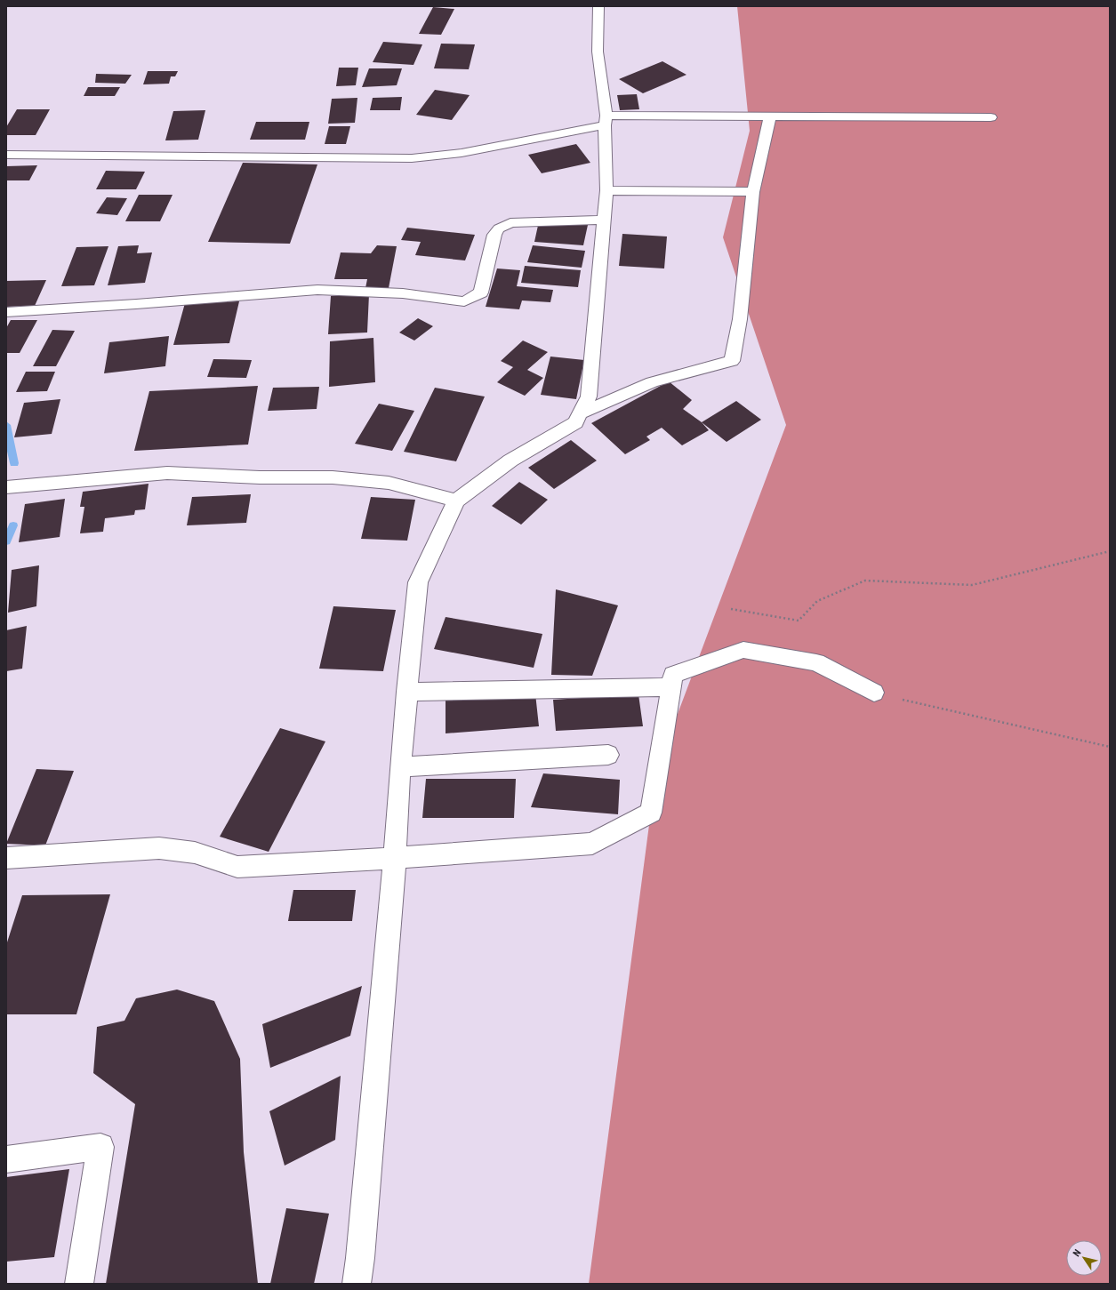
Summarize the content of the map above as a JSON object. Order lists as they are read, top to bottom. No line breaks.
{"north":"top left"}
